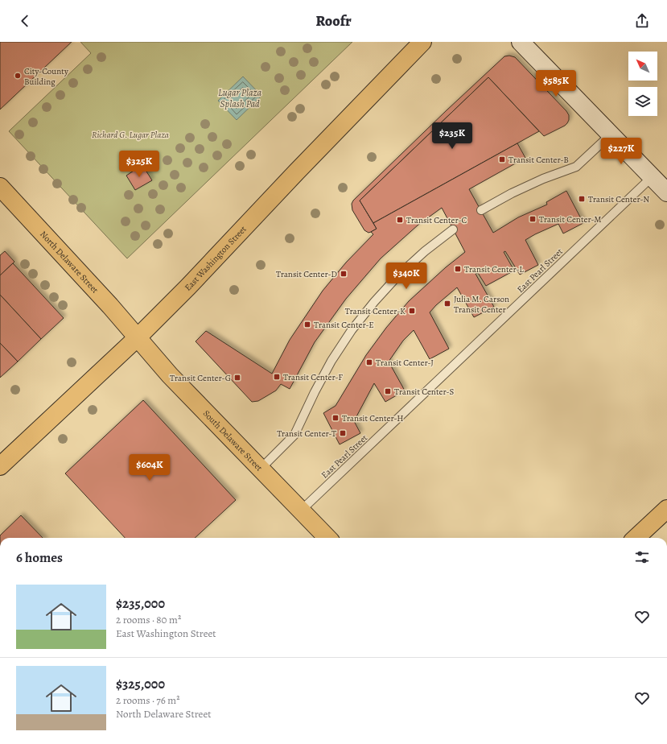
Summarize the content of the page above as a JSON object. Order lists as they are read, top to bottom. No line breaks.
{"streets":{"main road":["East Washington Street","North Delaware Street","South Delaware Street"],"lane":["East Pearl Street"]},"crossings":[["East Washington Street","North Delaware Street"],["East Washington Street","South Delaware Street"],["North Delaware Street","South Delaware Street"],["East Pearl Street","South Delaware Street"]],"water":["Lugar Plaza Splash Pad"],"parks":["Richard G. Lugar Plaza"],"places":{"other":["City-County Building"],"transit":["Transit Center-B","Transit Center-N","Transit Center-M","Transit Center-C","Transit Center-L","Transit Center-D","Julia M. Carson Transit Center","Transit Center-K","Transit Center-E","Transit Center-J","Transit Center-F","Transit Center-G","Transit Center-S","Transit Center-H","Transit Center-T"]},"north":"top left","page":{"header":"Roofr","price":["$585K","$235K","$227K","$325K","$340K","$604K"],"heading":"6 homes","list":[{"name":"$235,000","note":"2 rooms · 80 m² · East Washington Street"},{"name":"$325,000","note":"2 rooms · 76 m² · North Delaware Street"}]}}
